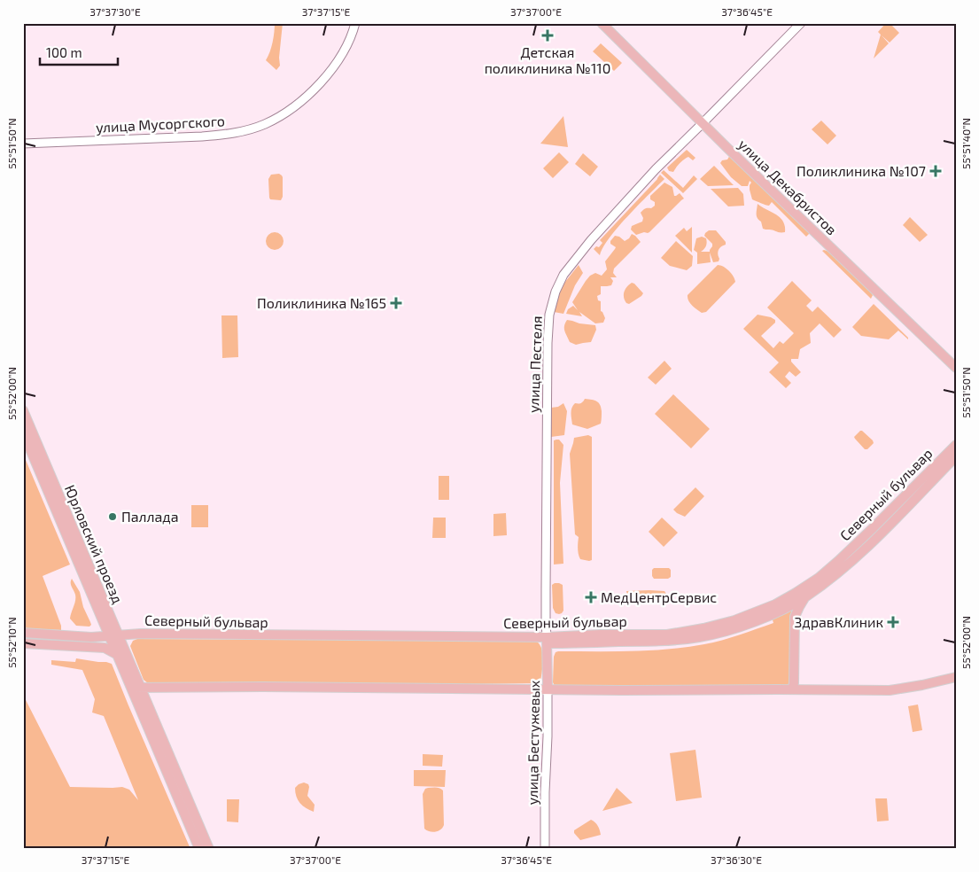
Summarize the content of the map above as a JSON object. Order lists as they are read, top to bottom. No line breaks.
{"streets":{"main road":["улица Декабристов","Северный бульвар","Юрловский проезд","улица Бестужевых"],"street":["улица Мусоргского","улица Пестеля"]},"crossings":[["улица Декабристов","улица Пестеля"],["улица Пестеля","Северный бульвар"],["улица Пестеля","улица Бестужевых"],["Северный бульвар","Юрловский проезд"],["Северный бульвар","улица Бестужевых"]],"places":{"health":["Детская поликлиника №110","Поликлиника №107","Поликлиника №165","МедЦентрСервис","ЗдравКлиник"],"other":["Паллада"]},"scale_bar":"100 m","coordinates":["37°37'30\"E","37°37'15\"E","37°37'00\"E","37°36'45\"E","55°51'40\"N","55°51'50\"N","55°52'00\"N","55°52'10\"N","37°36'30\"E"]}
